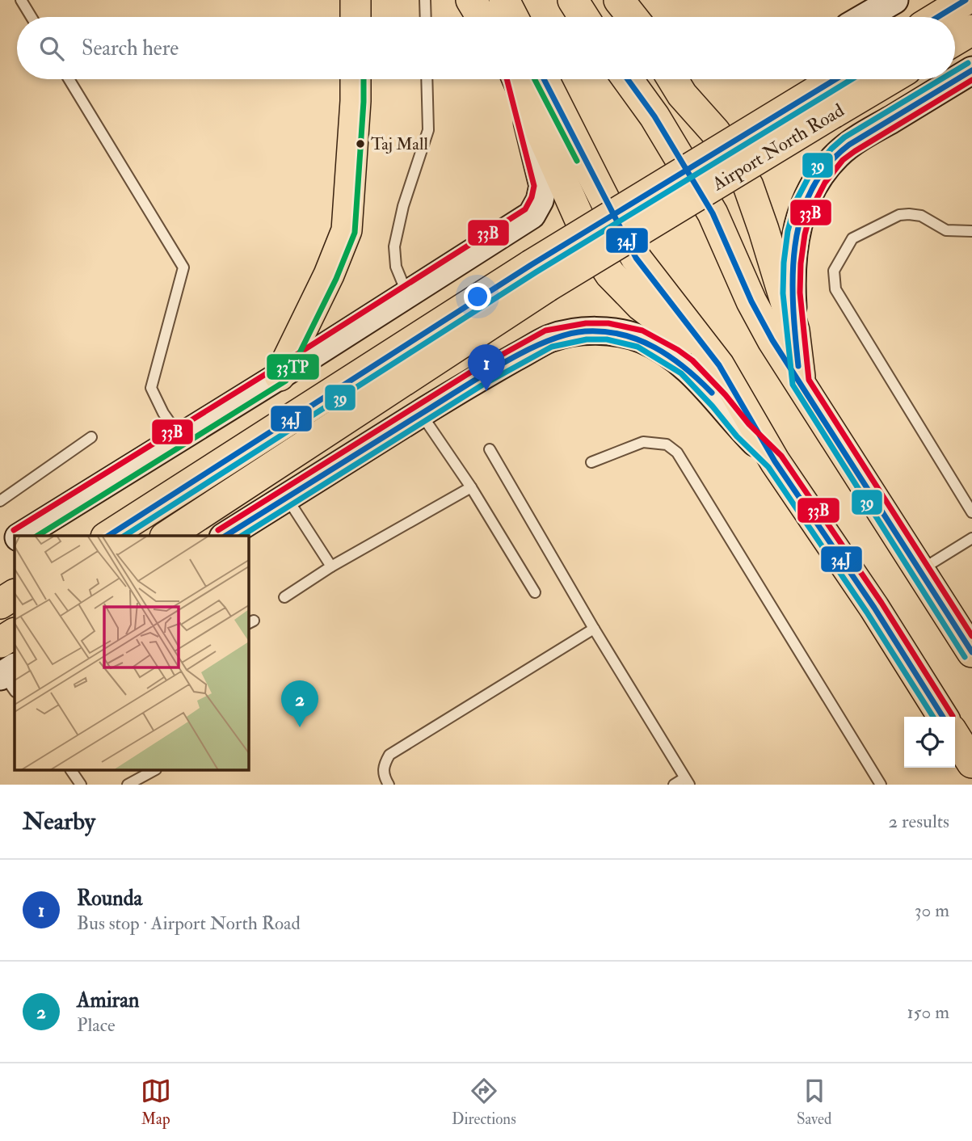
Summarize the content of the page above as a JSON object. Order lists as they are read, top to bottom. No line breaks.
{"streets":{"main road":["Airport North Road"]},"places":["Taj Mall"],"lines":["transit line 34J","transit line 39","transit line 33B","transit line 33TP"],"page":{"search":"Search here","pins":["1","2"],"heading":["Nearby","2 results"],"list":[{"mark":"1","name":"Rounda","note":"Bus stop · Airport North Road","value":"30 m"},{"mark":"2","name":"Amiran","note":"Place","value":"150 m"}],"nav":["Map","Directions","Saved"]}}
